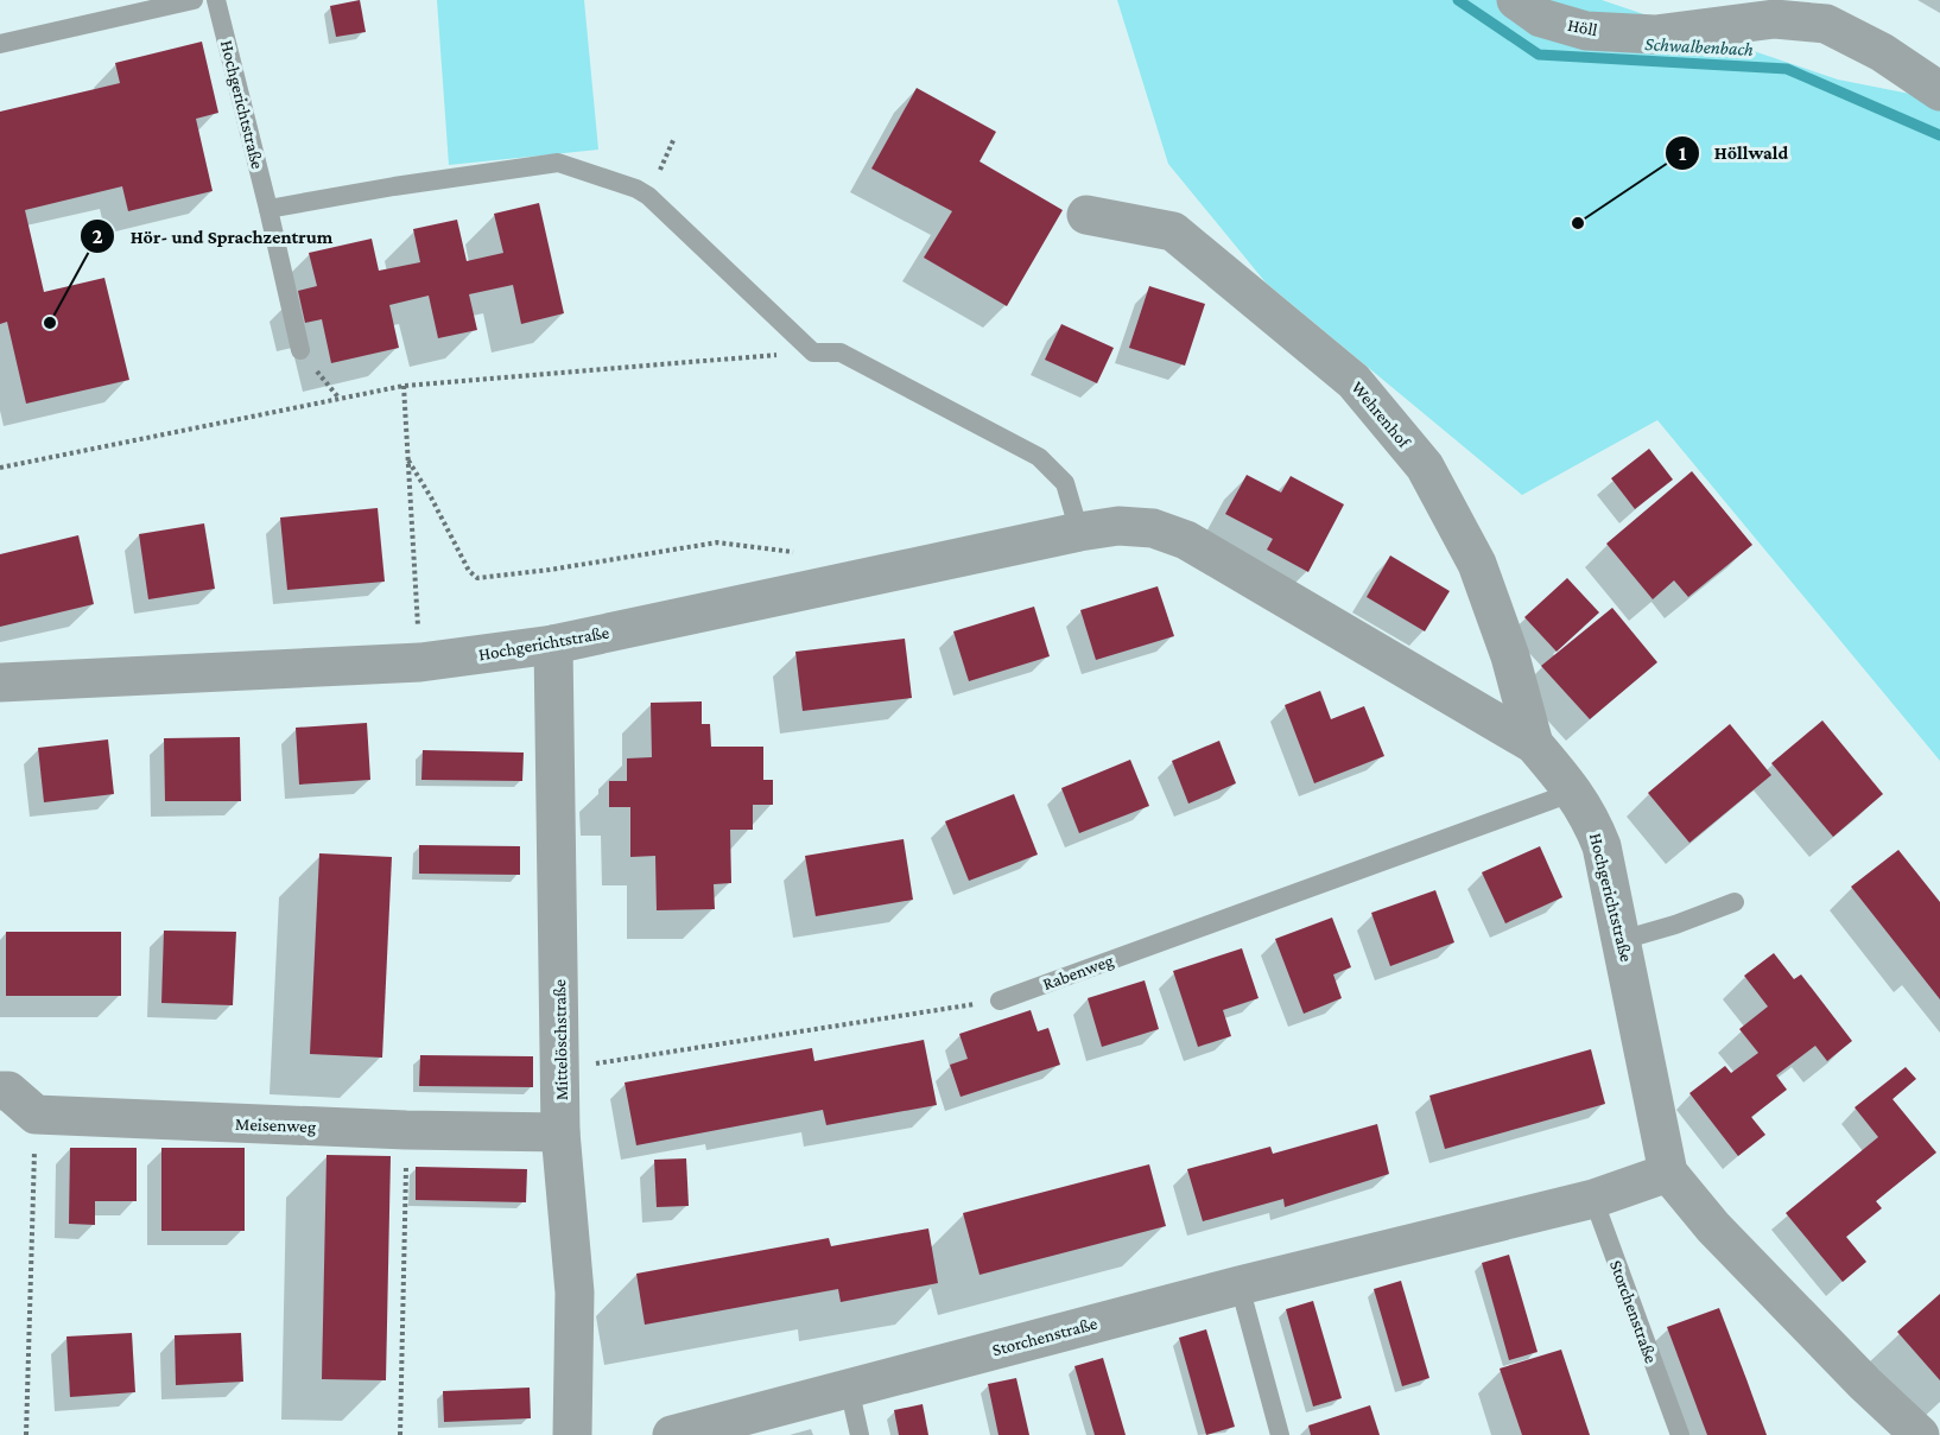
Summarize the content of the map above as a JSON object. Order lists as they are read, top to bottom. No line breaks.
{"streets":{"street":["Höll","Hochgerichtstraße","Wehrenhof","Mittelöschstraße","Meisenweg","Storchenstraße"],"lane":["Rabenweg"]},"crossings":[["Hochgerichtstraße","Wehrenhof"],["Hochgerichtstraße","Rabenweg"],["Hochgerichtstraße","Mittelöschstraße"],["Hochgerichtstraße","Storchenstraße"],["Mittelöschstraße","Meisenweg"]],"water":["Schwalbenbach"],"places":["Höllwald","Hör- und Sprachzentrum"]}
